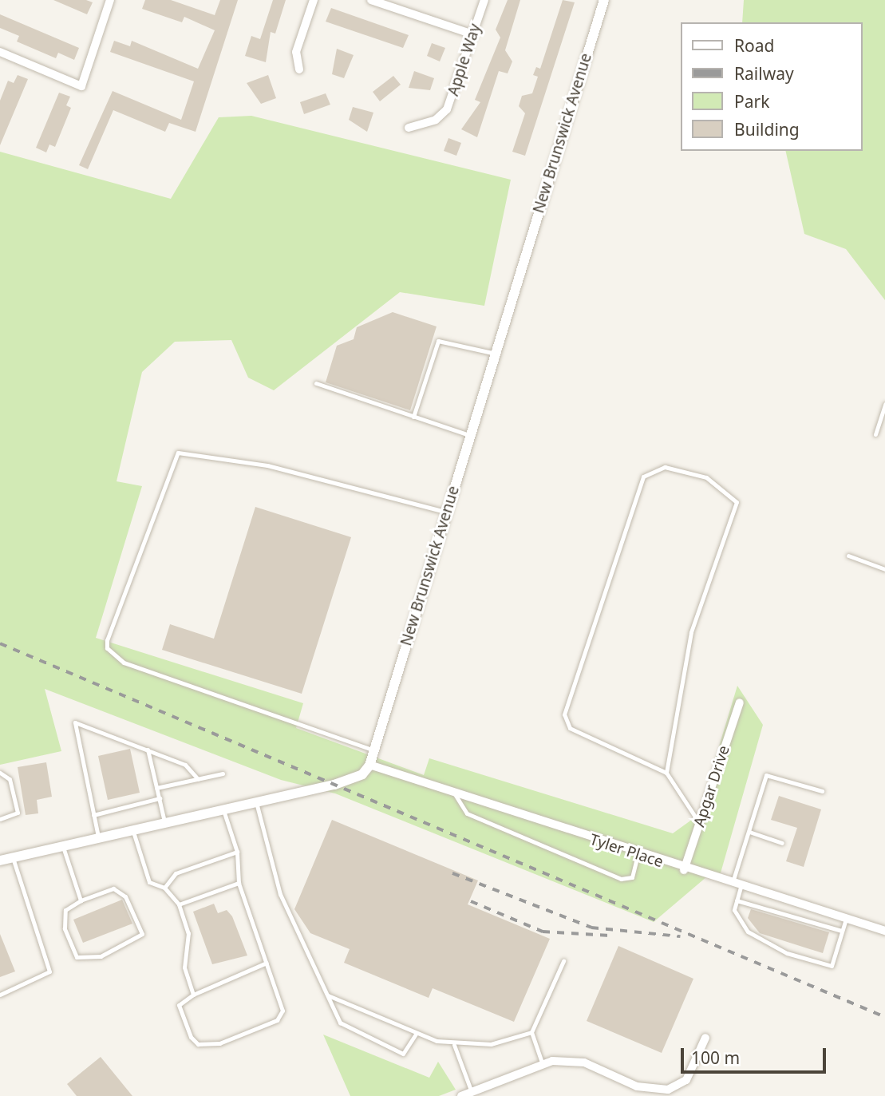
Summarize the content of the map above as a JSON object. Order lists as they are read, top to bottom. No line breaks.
{"streets":{"street":["Apple Way","New Brunswick Avenue","Apgar Drive","Tyler Place"]},"crossings":[["New Brunswick Avenue","Tyler Place"],["Apgar Drive","Tyler Place"]],"legend":["Road","Railway","Park","Building"],"scale_bar":"100 m"}
